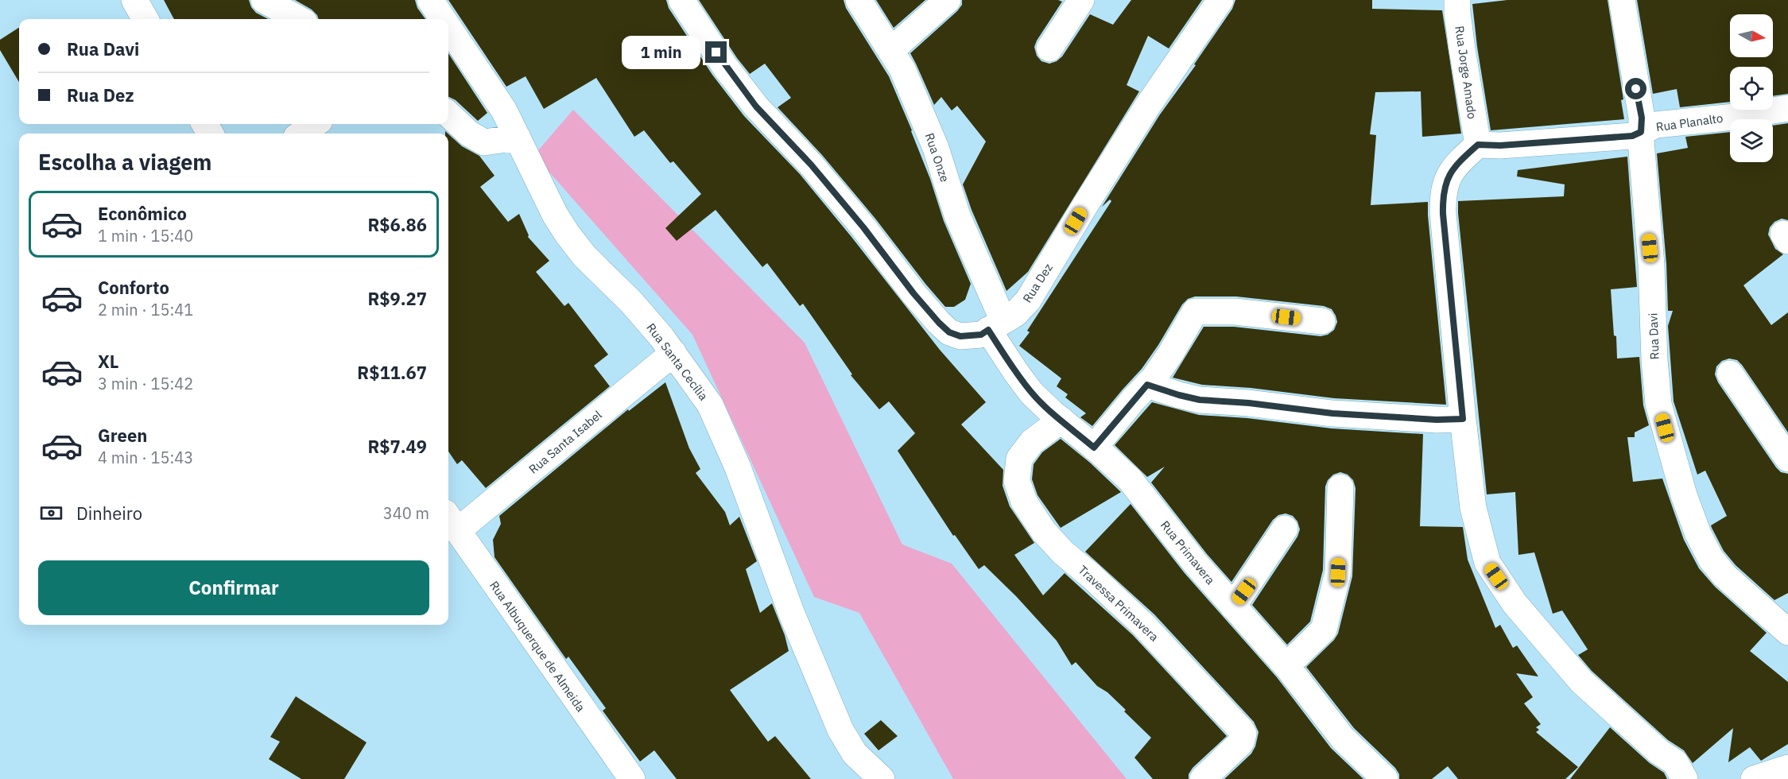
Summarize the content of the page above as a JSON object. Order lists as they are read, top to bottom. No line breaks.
{"streets":{"street":["Rua Jorge Amado","Rua Planalto","Rua Onze","Rua Dez","Rua Davi","Rua Santa Cecília","Rua Santa Isabel","Rua Primavera","Travessa Primavera","Rua Albuquerque de Almeida"]},"crossings":[["Rua Jorge Amado","Rua Planalto"],["Rua Planalto","Rua Davi"],["Rua Onze","Rua Dez"],["Rua Onze","Rua Primavera"],["Rua Dez","Rua Primavera"],["Rua Santa Cecília","Rua Santa Isabel"],["Rua Santa Isabel","Rua Albuquerque de Almeida"],["Rua Primavera","Travessa Primavera"]],"north":"right","page":{"banner":["Rua Davi","Rua Dez"],"bubble":"1 min","heading":"Escolha a viagem","list":[{"name":"Econômico","note":"1 min · 15:40","value":"R$6.86"},{"name":"Conforto","note":"2 min · 15:41","value":"R$9.27"},{"name":"XL","note":"3 min · 15:42","value":"R$11.67"},{"name":"Green","note":"4 min · 15:43","value":"R$7.49"}],"pay":["Dinheiro","340 m"],"buttons":"Confirmar"}}
